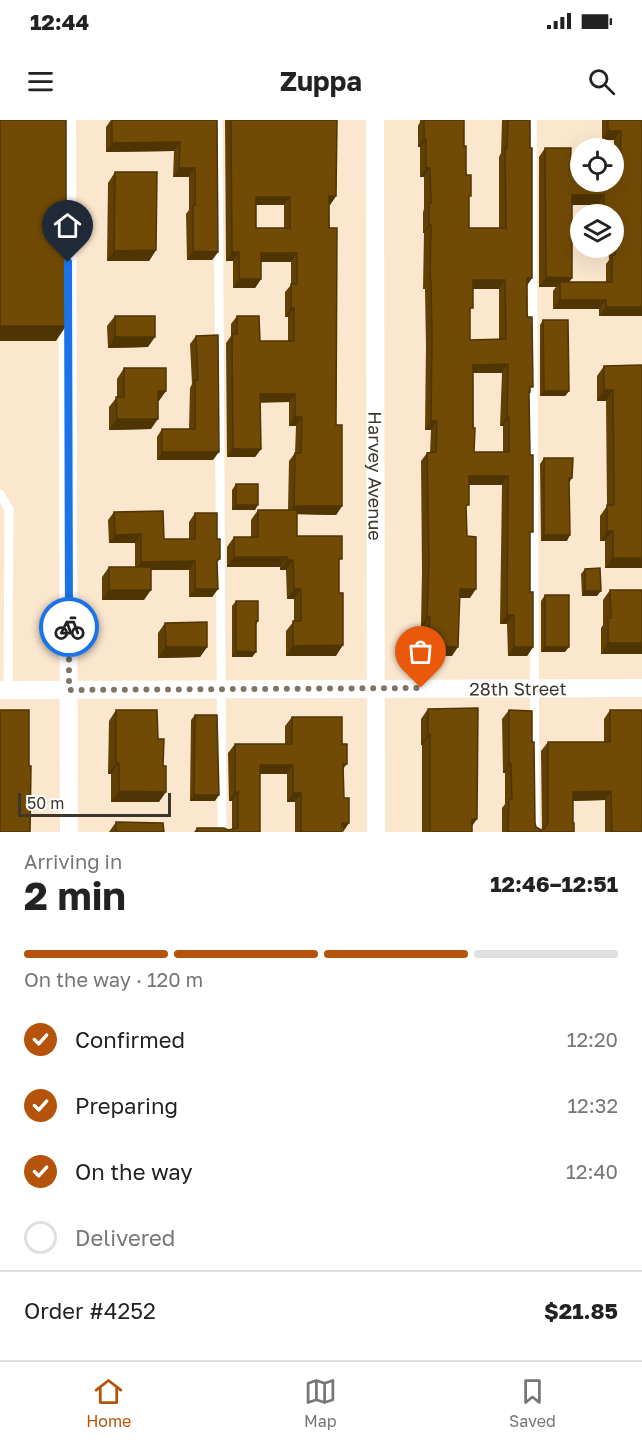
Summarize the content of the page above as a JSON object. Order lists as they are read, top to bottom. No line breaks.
{"streets":{"street":["Harvey Avenue","28th Street"]},"crossings":[["Harvey Avenue","28th Street"]],"scale_bar":"50 m","page":{"status":"12:44","header":"Zuppa","scale":"50 m","heading":["2 min","Arriving in","12:46–12:51"],"panel":["Order #4252","$21.85"],"bar":"On the way · 120 m","list":[["Confirmed","12:20"],["Preparing","12:32"],["On the way","12:40"],"Delivered"],"tabs":["Home","Map","Saved"]}}
